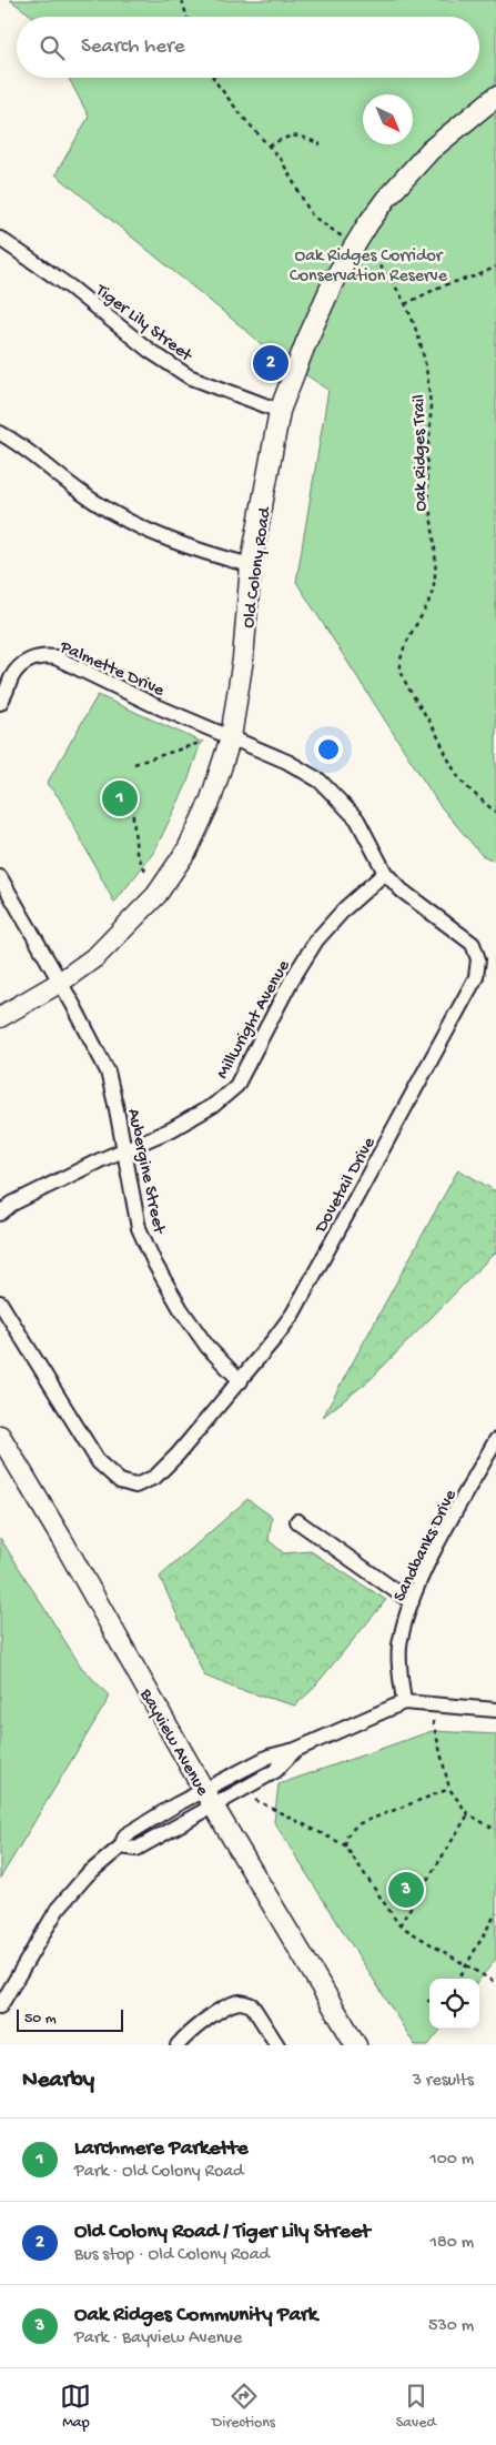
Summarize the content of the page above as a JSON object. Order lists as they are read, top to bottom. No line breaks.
{"streets":{"street":["Tiger Lily Street","Old Colony Road","Palmette Drive","Millwright Avenue","Aubergine Street","Dovetail Drive","Sandbanks Drive","Bayview Avenue"],"path":["Oak Ridges Trail"]},"crossings":[["Tiger Lily Street","Old Colony Road"],["Oak Ridges Trail","Old Colony Road"],["Old Colony Road","Palmette Drive"],["Old Colony Road","Aubergine Street"],["Old Colony Road","Dovetail Drive"],["Palmette Drive","Dovetail Drive"],["Millwright Avenue","Aubergine Street"],["Millwright Avenue","Dovetail Drive"],["Aubergine Street","Dovetail Drive"]],"parks":["Oak Ridges Corridor Conservation Reserve"],"scale_bar":"50 m","north":"bottom right","page":{"search":"Search here","pins":["2","1","3"],"scale":"50 m","heading":["Nearby","3 results"],"list":[{"mark":"1","name":"Larchmere Parkette","note":"Park · Old Colony Road","value":"100 m"},{"mark":"2","name":"Old Colony Road / Tiger Lily Street","note":"Bus stop · Old Colony Road","value":"180 m"},{"mark":"3","name":"Oak Ridges Community Park","note":"Park · Bayview Avenue","value":"530 m"}],"nav":["Map","Directions","Saved"]}}
